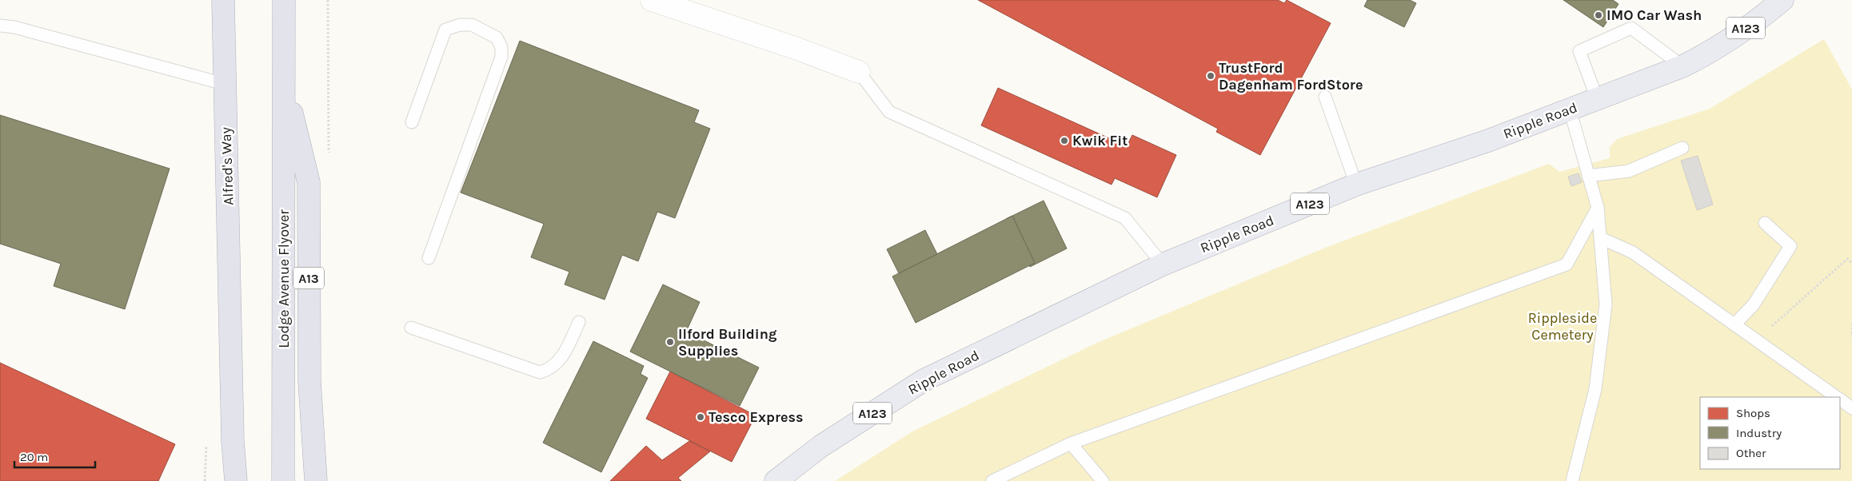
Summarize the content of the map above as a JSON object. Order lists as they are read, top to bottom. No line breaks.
{"streets":{"highway":["Alfred's Way","A13","Lodge Avenue Flyover"],"main road":["A123","Ripple Road"]},"crossings":[["A13","Lodge Avenue Flyover"]],"parks":["Rippleside Cemetery"],"places":["IMO Car Wash","TrustFord Dagenham FordStore","Kwik Fit","Ilford Building Supplies","Tesco Express"],"legend":["Shops","Industry","Other"],"scale_bar":"20 m"}
